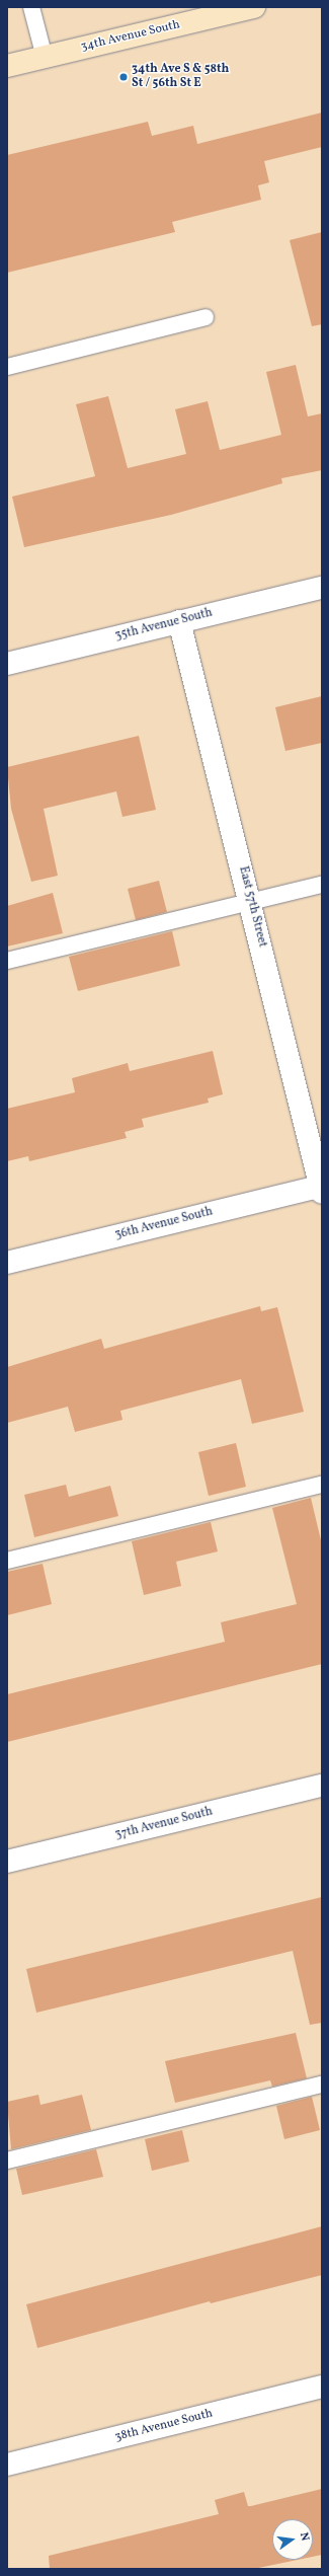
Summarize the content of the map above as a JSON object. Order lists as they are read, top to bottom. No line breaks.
{"streets":{"street":["34th Avenue South","35th Avenue South","East 57th Street","36th Avenue South","37th Avenue South","38th Avenue South"]},"crossings":[["35th Avenue South","East 57th Street"],["East 57th Street","36th Avenue South"]],"places":["34th Ave S & 58th St / 56th St E"],"north":"right"}
